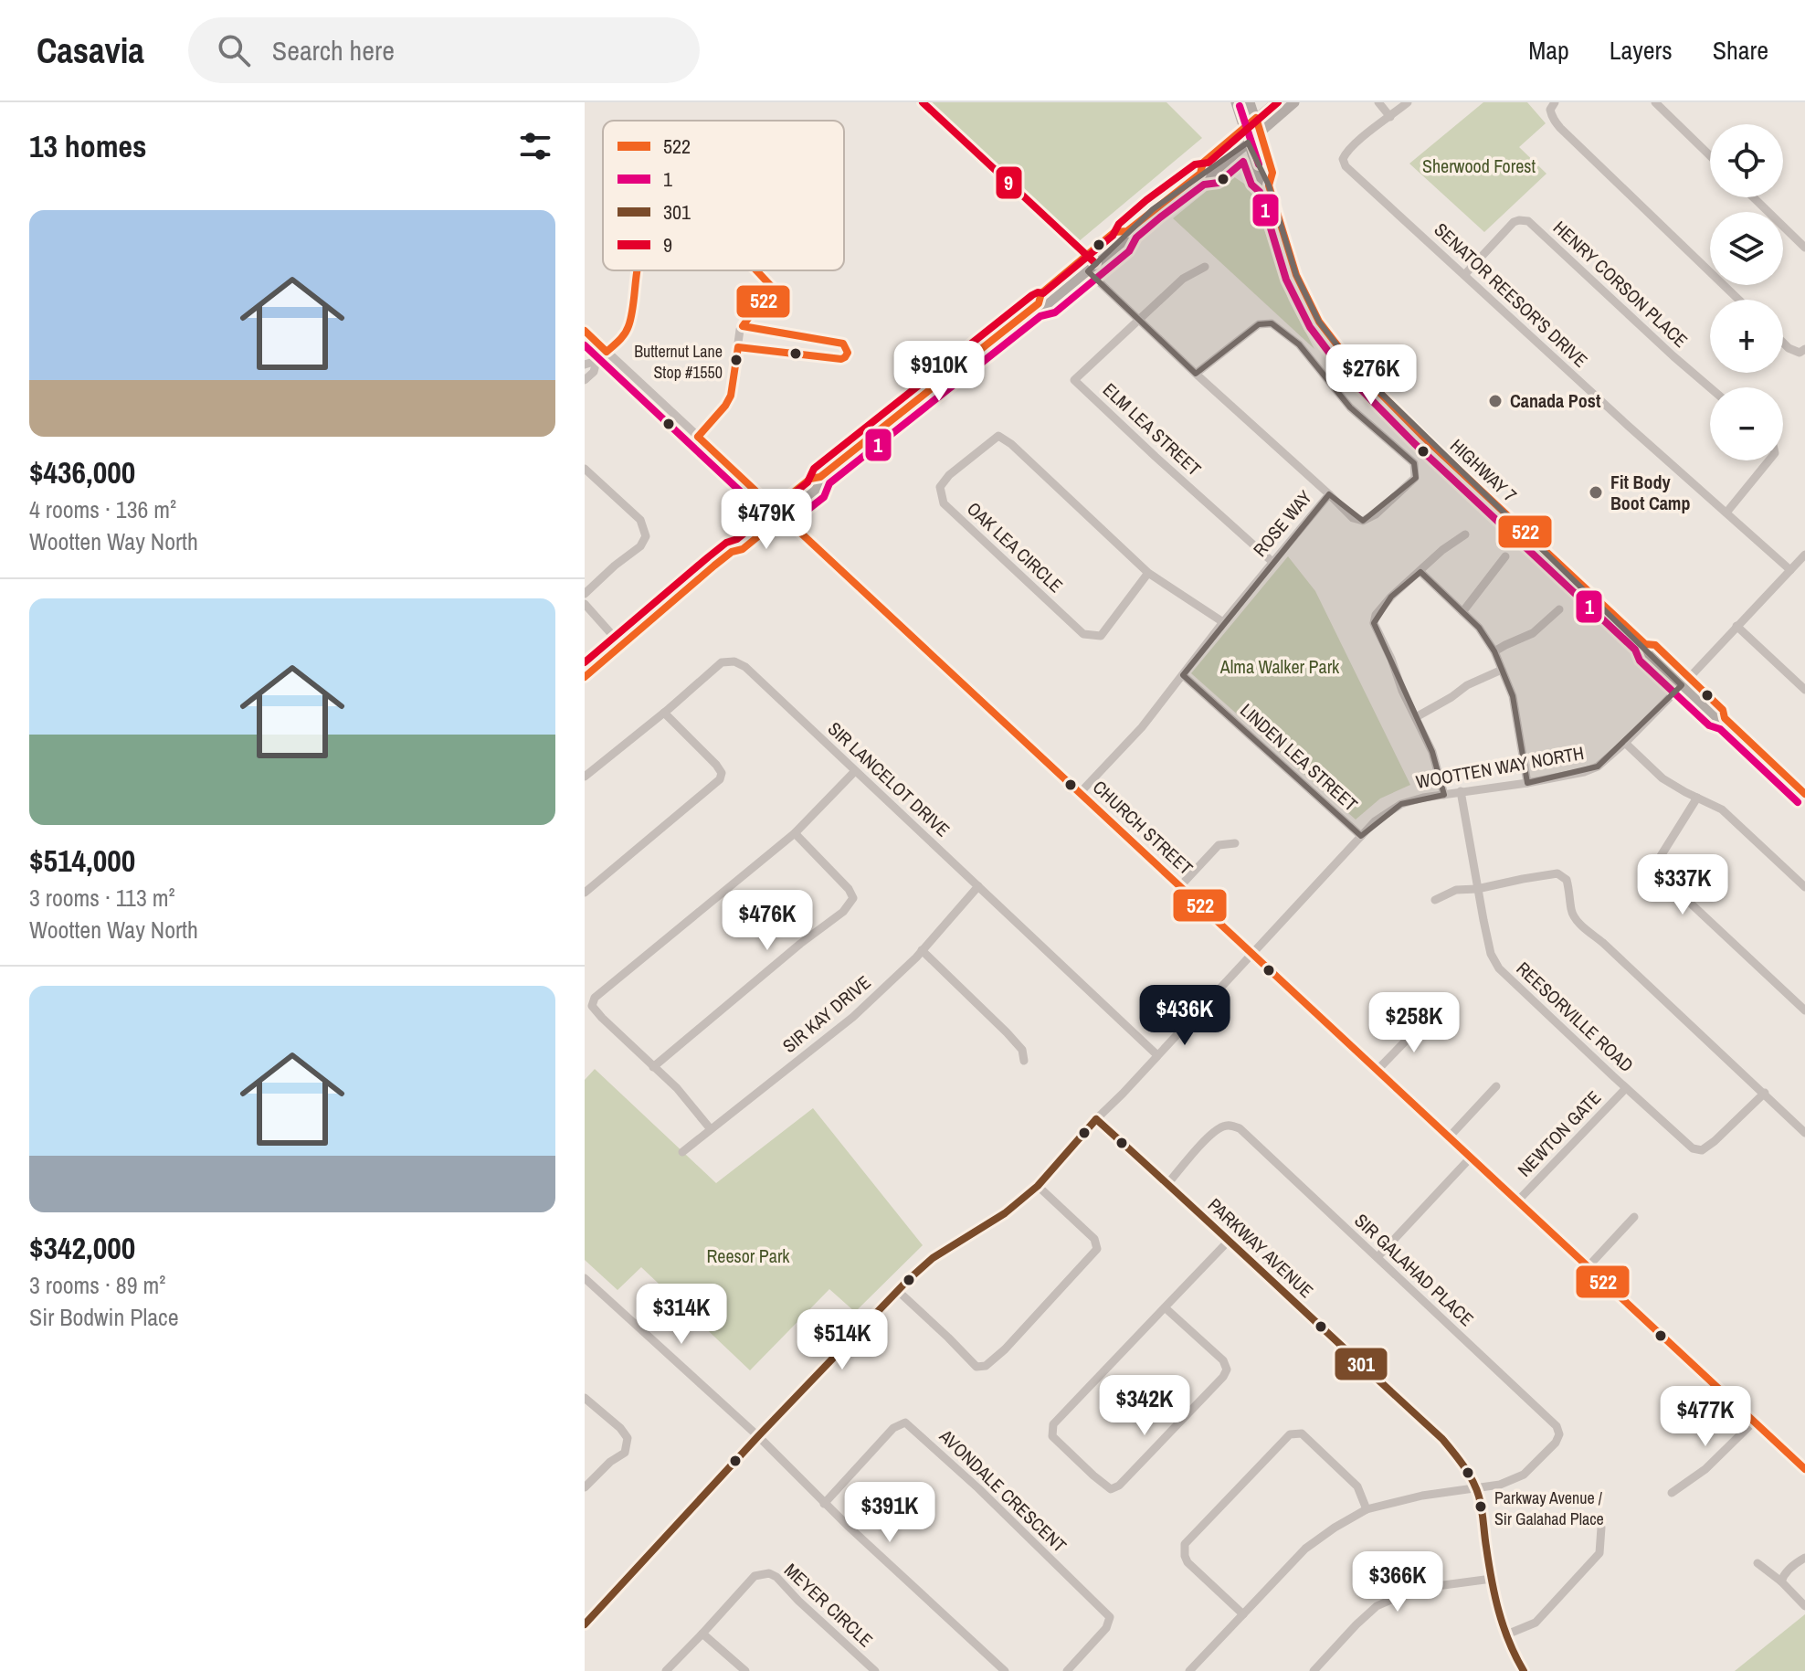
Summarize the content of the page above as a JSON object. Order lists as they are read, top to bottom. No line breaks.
{"streets":{"main road":["HIGHWAY 7"],"street":["HENRY CORSON PLACE","SENATOR REESOR'S DRIVE","ELM LEA STREET","ROSE WAY","OAK LEA CIRCLE","LINDEN LEA STREET","WOOTTEN WAY NORTH","SIR LANCELOT DRIVE","CHURCH STREET","SIR KAY DRIVE","REESORVILLE ROAD","NEWTON GATE","PARKWAY AVENUE","SIR GALAHAD PLACE","AVONDALE CRESCENT","MEYER CIRCLE"]},"crossings":[["HENRY CORSON PLACE","SENATOR REESOR'S DRIVE"],["SENATOR REESOR'S DRIVE","WOOTTEN WAY NORTH"],["ELM LEA STREET","ROSE WAY"],["HIGHWAY 7","WOOTTEN WAY NORTH"],["ROSE WAY","OAK LEA CIRCLE"],["ROSE WAY","LINDEN LEA STREET"],["ROSE WAY","CHURCH STREET"],["LINDEN LEA STREET","WOOTTEN WAY NORTH"],["WOOTTEN WAY NORTH","SIR LANCELOT DRIVE"],["WOOTTEN WAY NORTH","CHURCH STREET"],["WOOTTEN WAY NORTH","REESORVILLE ROAD"],["WOOTTEN WAY NORTH","PARKWAY AVENUE"],["SIR LANCELOT DRIVE","SIR KAY DRIVE"],["CHURCH STREET","NEWTON GATE"],["REESORVILLE ROAD","NEWTON GATE"],["PARKWAY AVENUE","SIR GALAHAD PLACE"]],"parks":["Sherwood Forest","Alma Walker Park","Reesor Park"],"places":["Butternut Lane Stop #1550","Canada Post","Fit Body Boot Camp","Parkway Avenue / Sir Galahad Place"],"lines":["transit line 9","transit line 1","transit line 522","transit line 301"],"legend":["522","1","301","9"],"page":{"header":"Casavia","search":"Search here","nav":["Map","Layers","Share"],"heading":"13 homes","map_buttons":["+","−"],"list":[{"name":"$436,000","note":"4 rooms · 136 m² · Wootten Way North"},{"name":"$514,000","note":"3 rooms · 113 m² · Wootten Way North"},{"name":"$342,000","note":"3 rooms · 89 m² · Sir Bodwin Place"}],"price":["$910K","$276K","$479K","$337K","$476K","$436K","$258K","$314K","$514K","$342K","$477K","$391K","$366K"]}}
